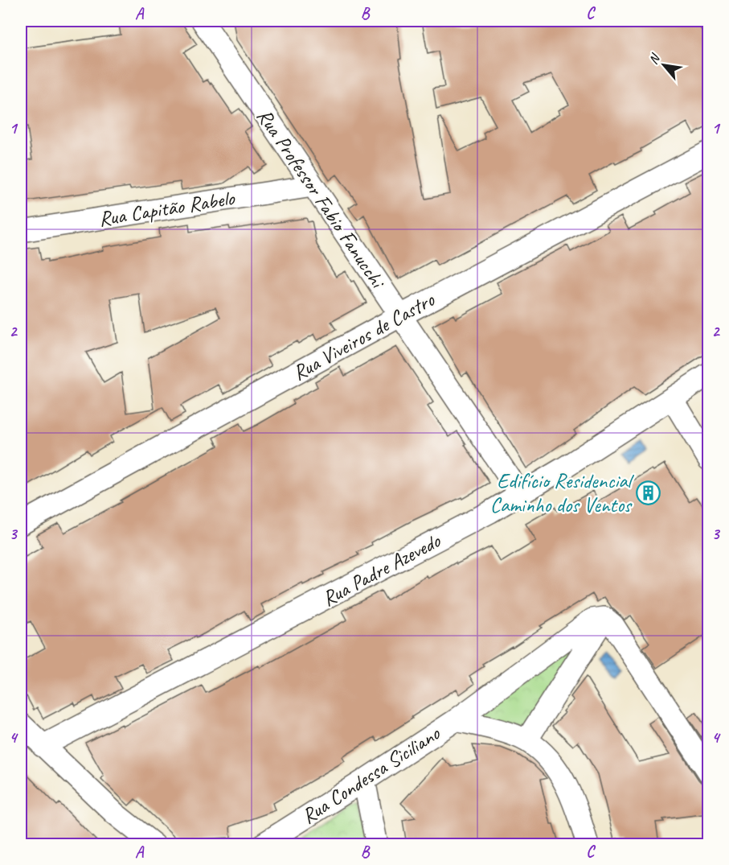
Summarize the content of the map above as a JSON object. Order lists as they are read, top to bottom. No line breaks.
{"streets":{"street":["Rua Professor Fabio Fanucchi","Rua Capitão Rabelo","Rua Viveiros de Castro","Rua Padre Azevedo","Rua Condessa Siciliano"]},"crossings":[["Rua Professor Fabio Fanucchi","Rua Capitão Rabelo"],["Rua Professor Fabio Fanucchi","Rua Viveiros de Castro"],["Rua Professor Fabio Fanucchi","Rua Padre Azevedo"]],"places":{"building":["Edifício Residencial Caminho dos Ventos"]},"north":"top left","grid":{"columns":["A","B","C"],"rows":["1","2","3","4"]}}
